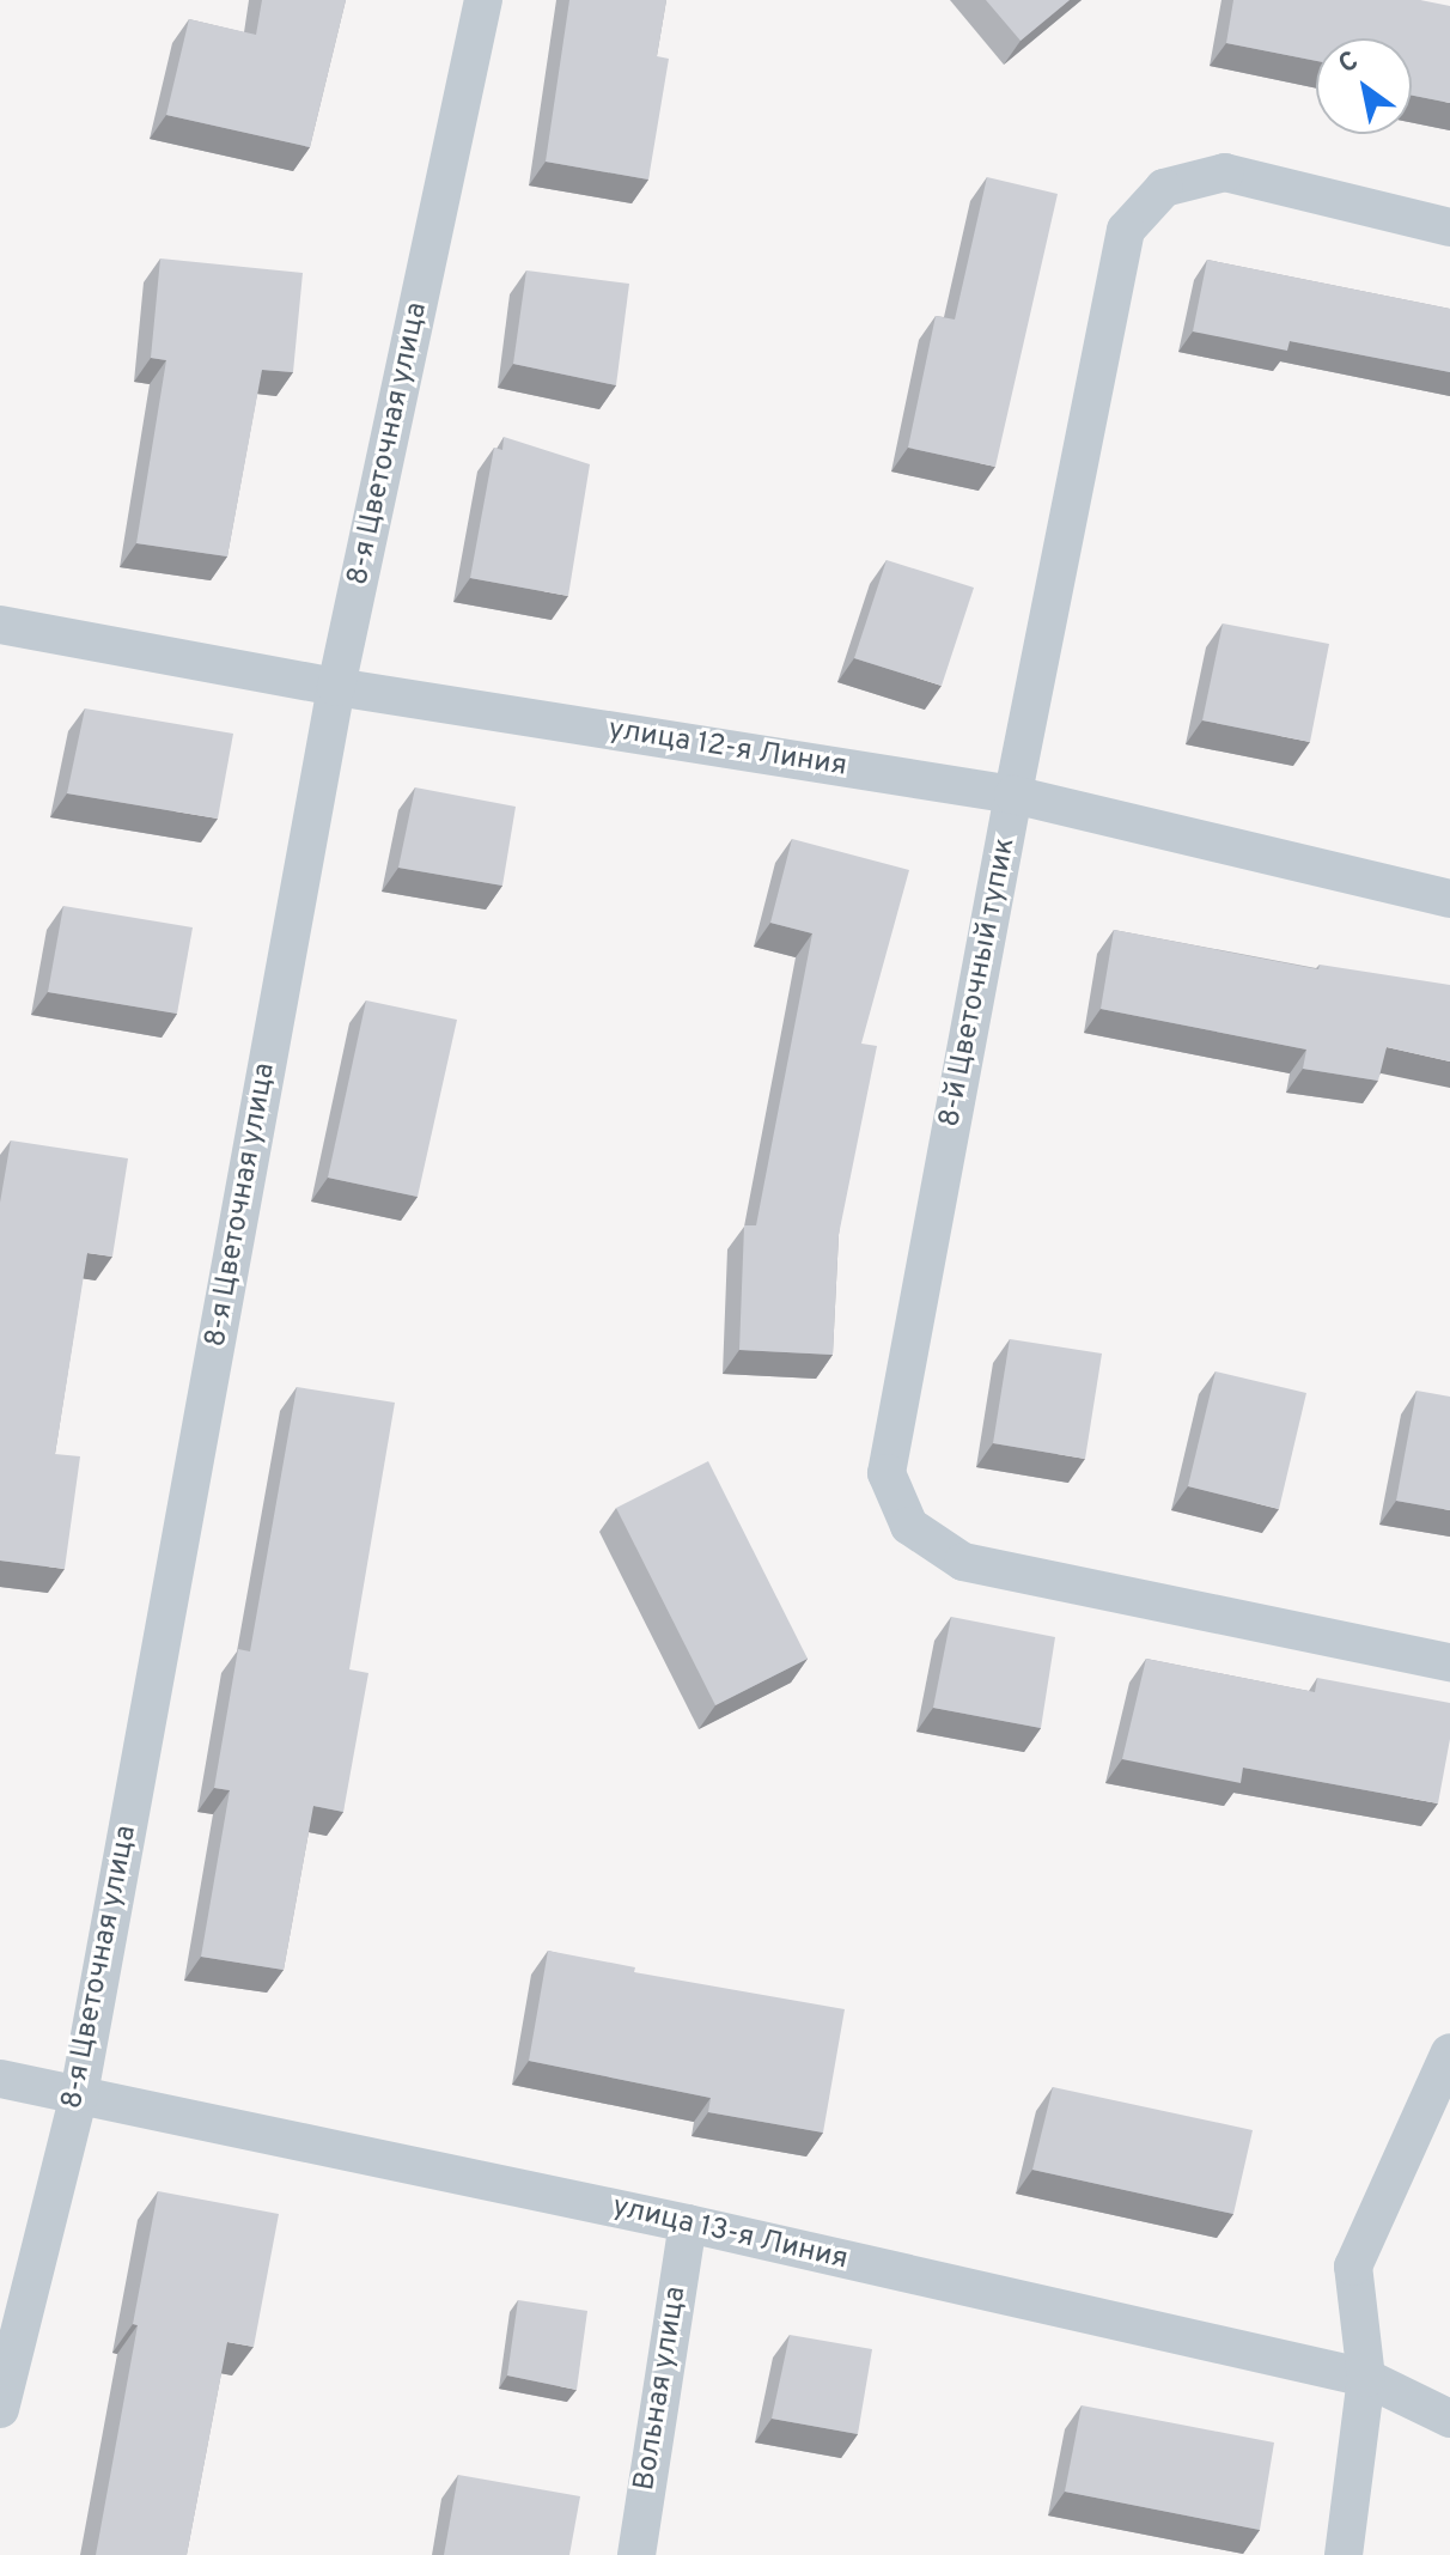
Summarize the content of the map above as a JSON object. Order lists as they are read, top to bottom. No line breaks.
{"streets":{"lane":["8-я Цветочная улица","улица 12-я Линия","8-й Цветочный тупик","улица 13-я Линия","Вольная улица"]},"crossings":[["8-я Цветочная улица","улица 12-я Линия"],["8-я Цветочная улица","улица 13-я Линия"],["улица 12-я Линия","8-й Цветочный тупик"],["улица 13-я Линия","Вольная улица"]],"north":"top left"}
